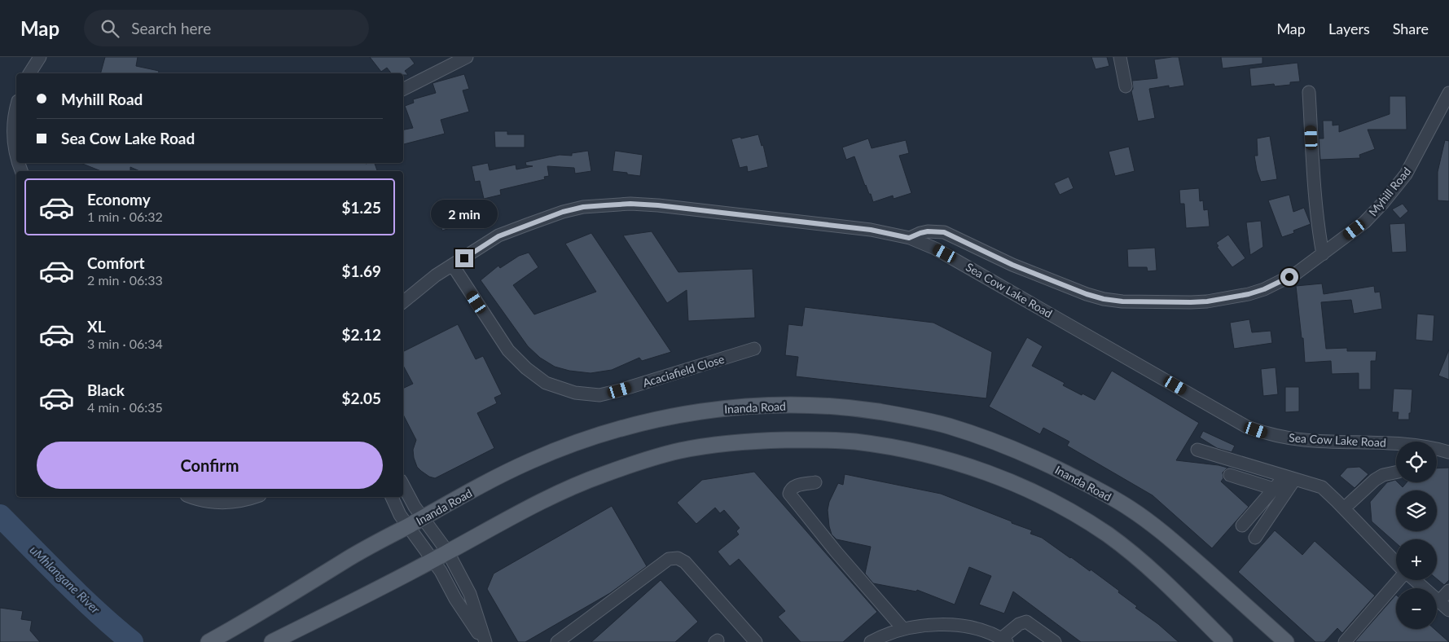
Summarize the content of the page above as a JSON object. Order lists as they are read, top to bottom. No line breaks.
{"streets":{"main road":["Inanda Road"],"street":["Myhill Road","Sea Cow Lake Road","Acaciafield Close"]},"crossings":[["Myhill Road","Sea Cow Lake Road"],["Sea Cow Lake Road","Acaciafield Close"]],"water":["uMhlangane River"],"page":{"header":"Map","search":"Search here","nav":["Map","Layers","Share"],"banner":["Myhill Road","Sea Cow Lake Road"],"list":[{"name":"Economy","note":"1 min · 06:32","value":"$1.25"},{"name":"Comfort","note":"2 min · 06:33","value":"$1.69"},{"name":"XL","note":"3 min · 06:34","value":"$2.12"},{"name":"Black","note":"4 min · 06:35","value":"$2.05"}],"bubble":"2 min","buttons":"Confirm","map_buttons":["+","−"]}}
